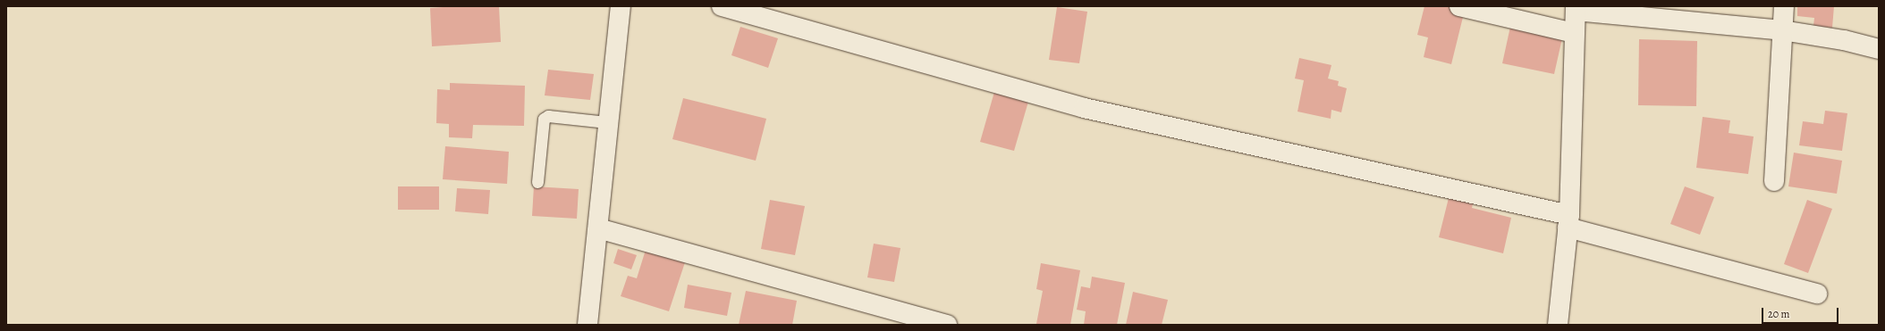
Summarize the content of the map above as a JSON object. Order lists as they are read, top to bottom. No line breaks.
{"scale_bar":"20 m"}
